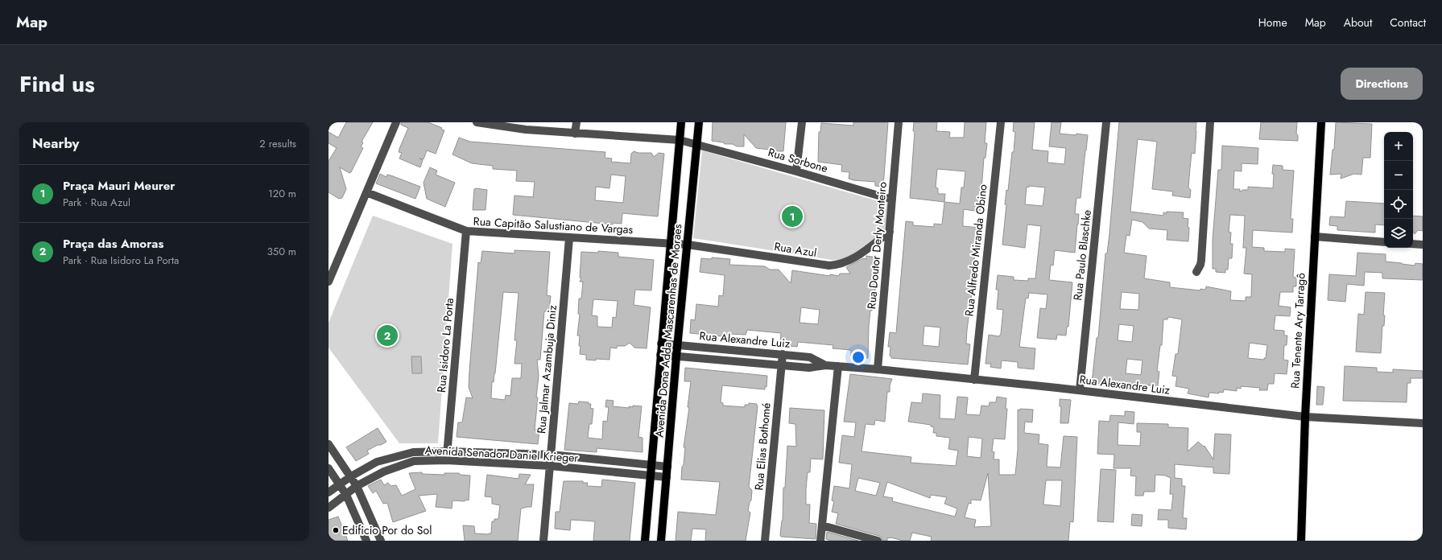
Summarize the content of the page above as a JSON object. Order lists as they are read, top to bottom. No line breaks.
{"streets":{"main road":["Avenida Dona Adda Mascarenhas de Moraes","Rua Tenente Ary Tarragô"],"street":["Rua Sorbone","Rua Capitão Salustiano de Vargas","Rua Doutor Derly Monteiro","Rua Azul","Rua Alfredo Miranda Obino","Rua Paulo Blaschke","Rua Alexandre Luiz","Rua Isidoro La Porta","Rua Jalmar Azambuja Diniz","Rua Elias Bothomé","Avenida Senador Daniel Krieger"]},"crossings":[["Rua Sorbone","Rua Doutor Derly Monteiro"],["Rua Sorbone","Avenida Dona Adda Mascarenhas de Moraes"],["Rua Capitão Salustiano de Vargas","Rua Azul"],["Rua Capitão Salustiano de Vargas","Avenida Dona Adda Mascarenhas de Moraes"],["Rua Capitão Salustiano de Vargas","Rua Isidoro La Porta"],["Rua Capitão Salustiano de Vargas","Rua Jalmar Azambuja Diniz"],["Rua Doutor Derly Monteiro","Rua Azul"],["Rua Doutor Derly Monteiro","Rua Alexandre Luiz"],["Rua Azul","Avenida Dona Adda Mascarenhas de Moraes"],["Rua Alfredo Miranda Obino","Rua Alexandre Luiz"],["Rua Paulo Blaschke","Rua Alexandre Luiz"],["Avenida Dona Adda Mascarenhas de Moraes","Rua Alexandre Luiz"],["Avenida Dona Adda Mascarenhas de Moraes","Avenida Senador Daniel Krieger"],["Rua Tenente Ary Tarragô","Rua Alexandre Luiz"],["Rua Alexandre Luiz","Rua Elias Bothomé"],["Rua Isidoro La Porta","Avenida Senador Daniel Krieger"],["Rua Jalmar Azambuja Diniz","Avenida Senador Daniel Krieger"]],"places":["Edificio Por do Sol"],"page":{"header":"Map","nav":["Home","Map","About","Contact"],"title":"Find us","buttons":"Directions","heading":["Nearby","2 results"],"map_buttons":["+","−"],"list":[{"mark":"1","name":"Praça Mauri Meurer","note":"Park · Rua Azul","value":"120 m"},{"mark":"2","name":"Praça das Amoras","note":"Park · Rua Isidoro La Porta","value":"350 m"}],"pins":["1","2"]}}
